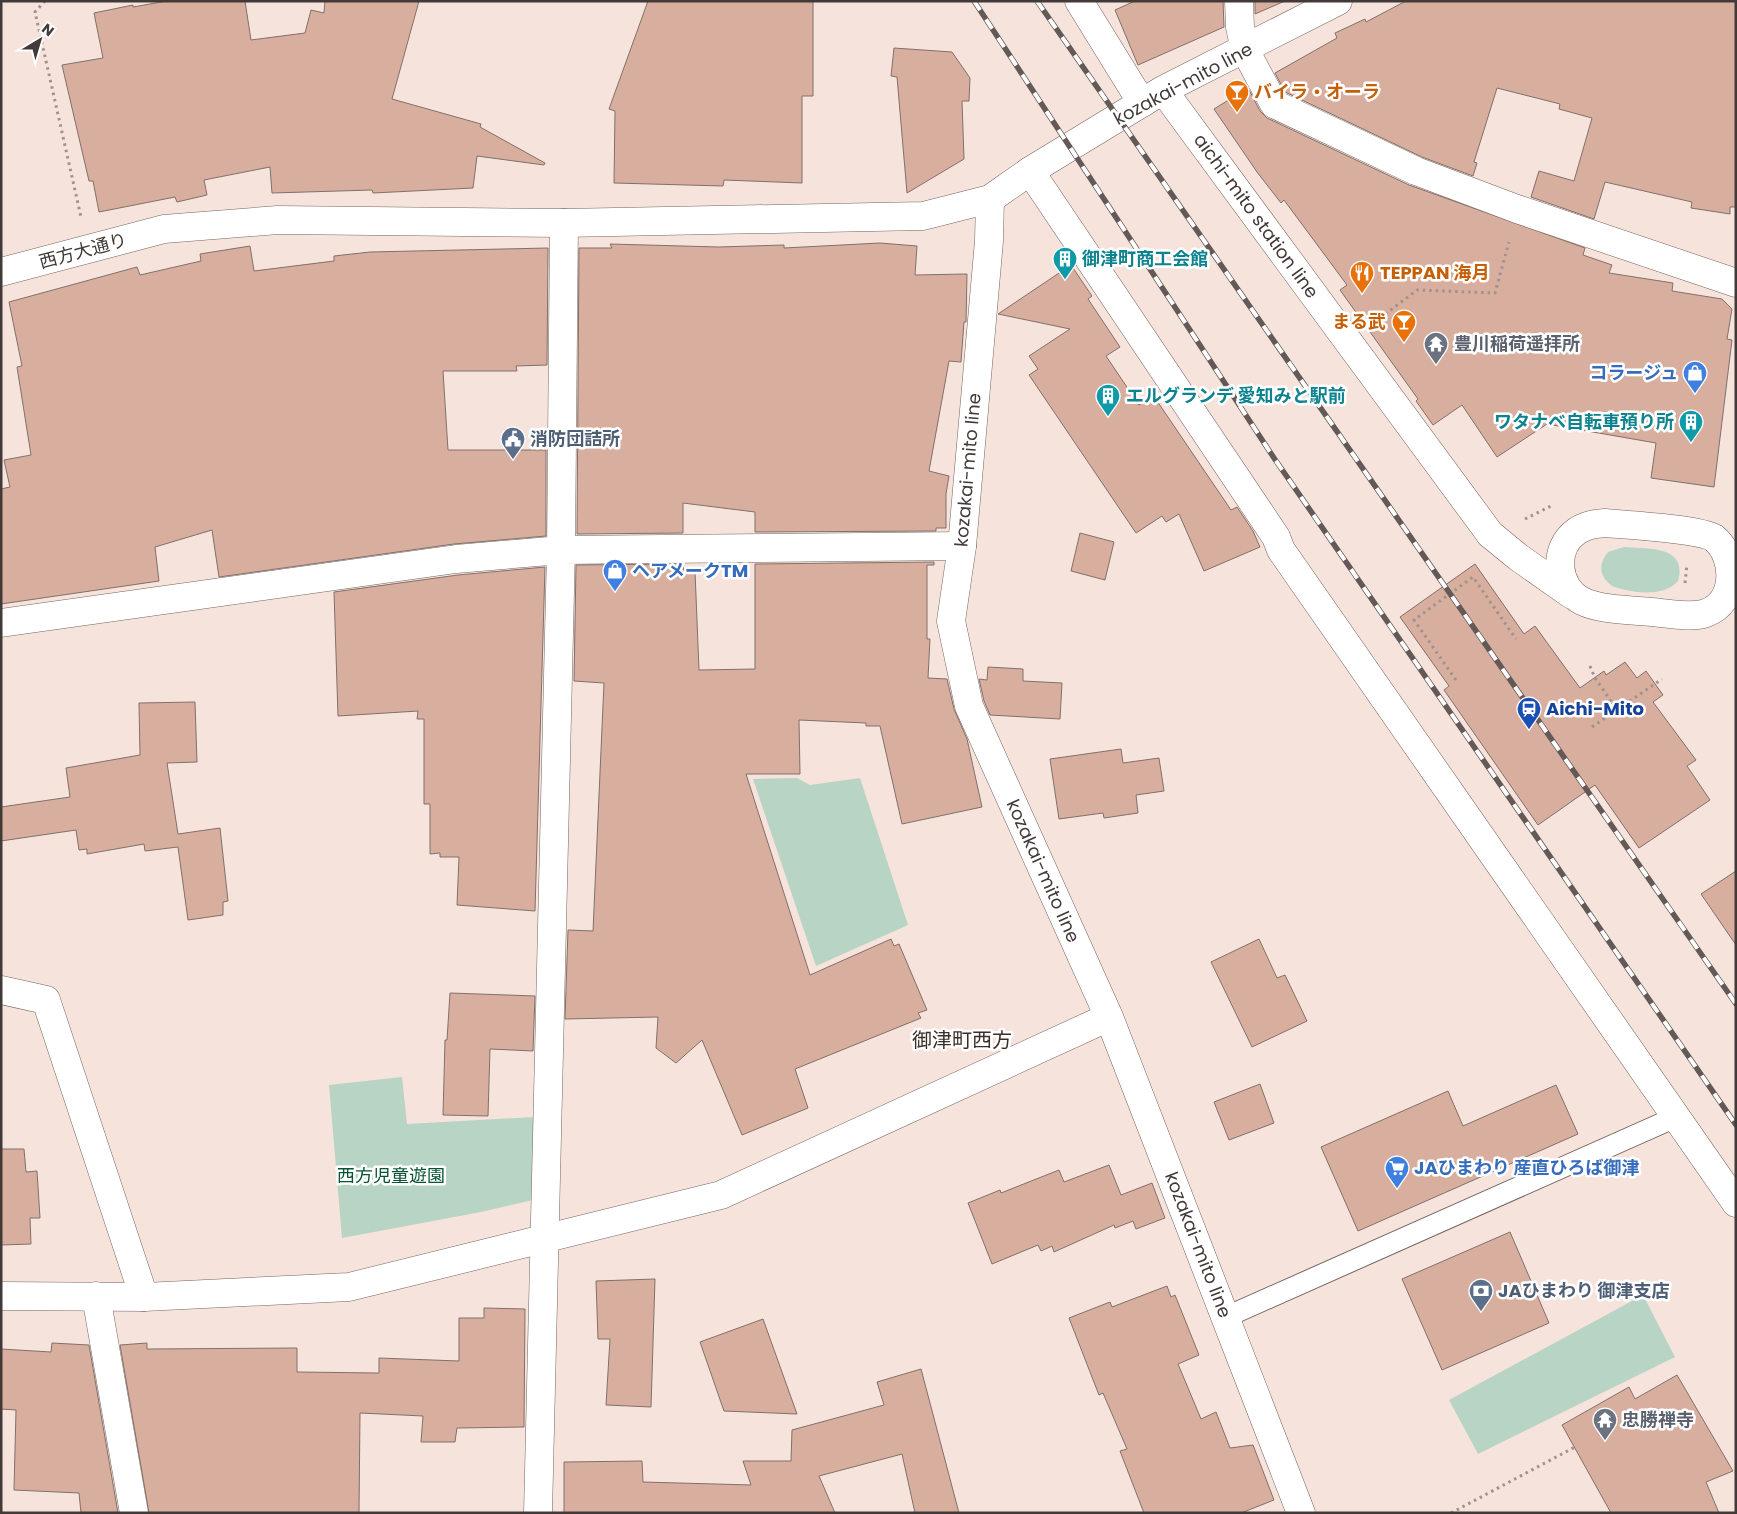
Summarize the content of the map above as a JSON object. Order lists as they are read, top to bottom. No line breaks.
{"streets":{"street":["kozakai-mito line","aichi-mito station line","西方大通り"]},"crossings":[["kozakai-mito line","aichi-mito station line"],["kozakai-mito line","西方大通り"]],"districts":["御津町西方"],"parks":["西方児童遊園"],"places":{"bar":["バイラ・オーラ","まる武"],"building":["御津町商工会館","エルグランデ 愛知みと駅前","ワタナベ自転車預り所"],"restaurant":["TEPPAN 海月"],"temple":["豊川稲荷遥拝所","忠勝禅寺"],"shop":["コラージュ","ヘアメークTM"],"public building":["消防団詰所"],"station":["Aichi-Mito"],"supermarket":["JAひまわり 産直ひろば御津"],"bank":["JAひまわり 御津支店"]},"north":"top right"}
